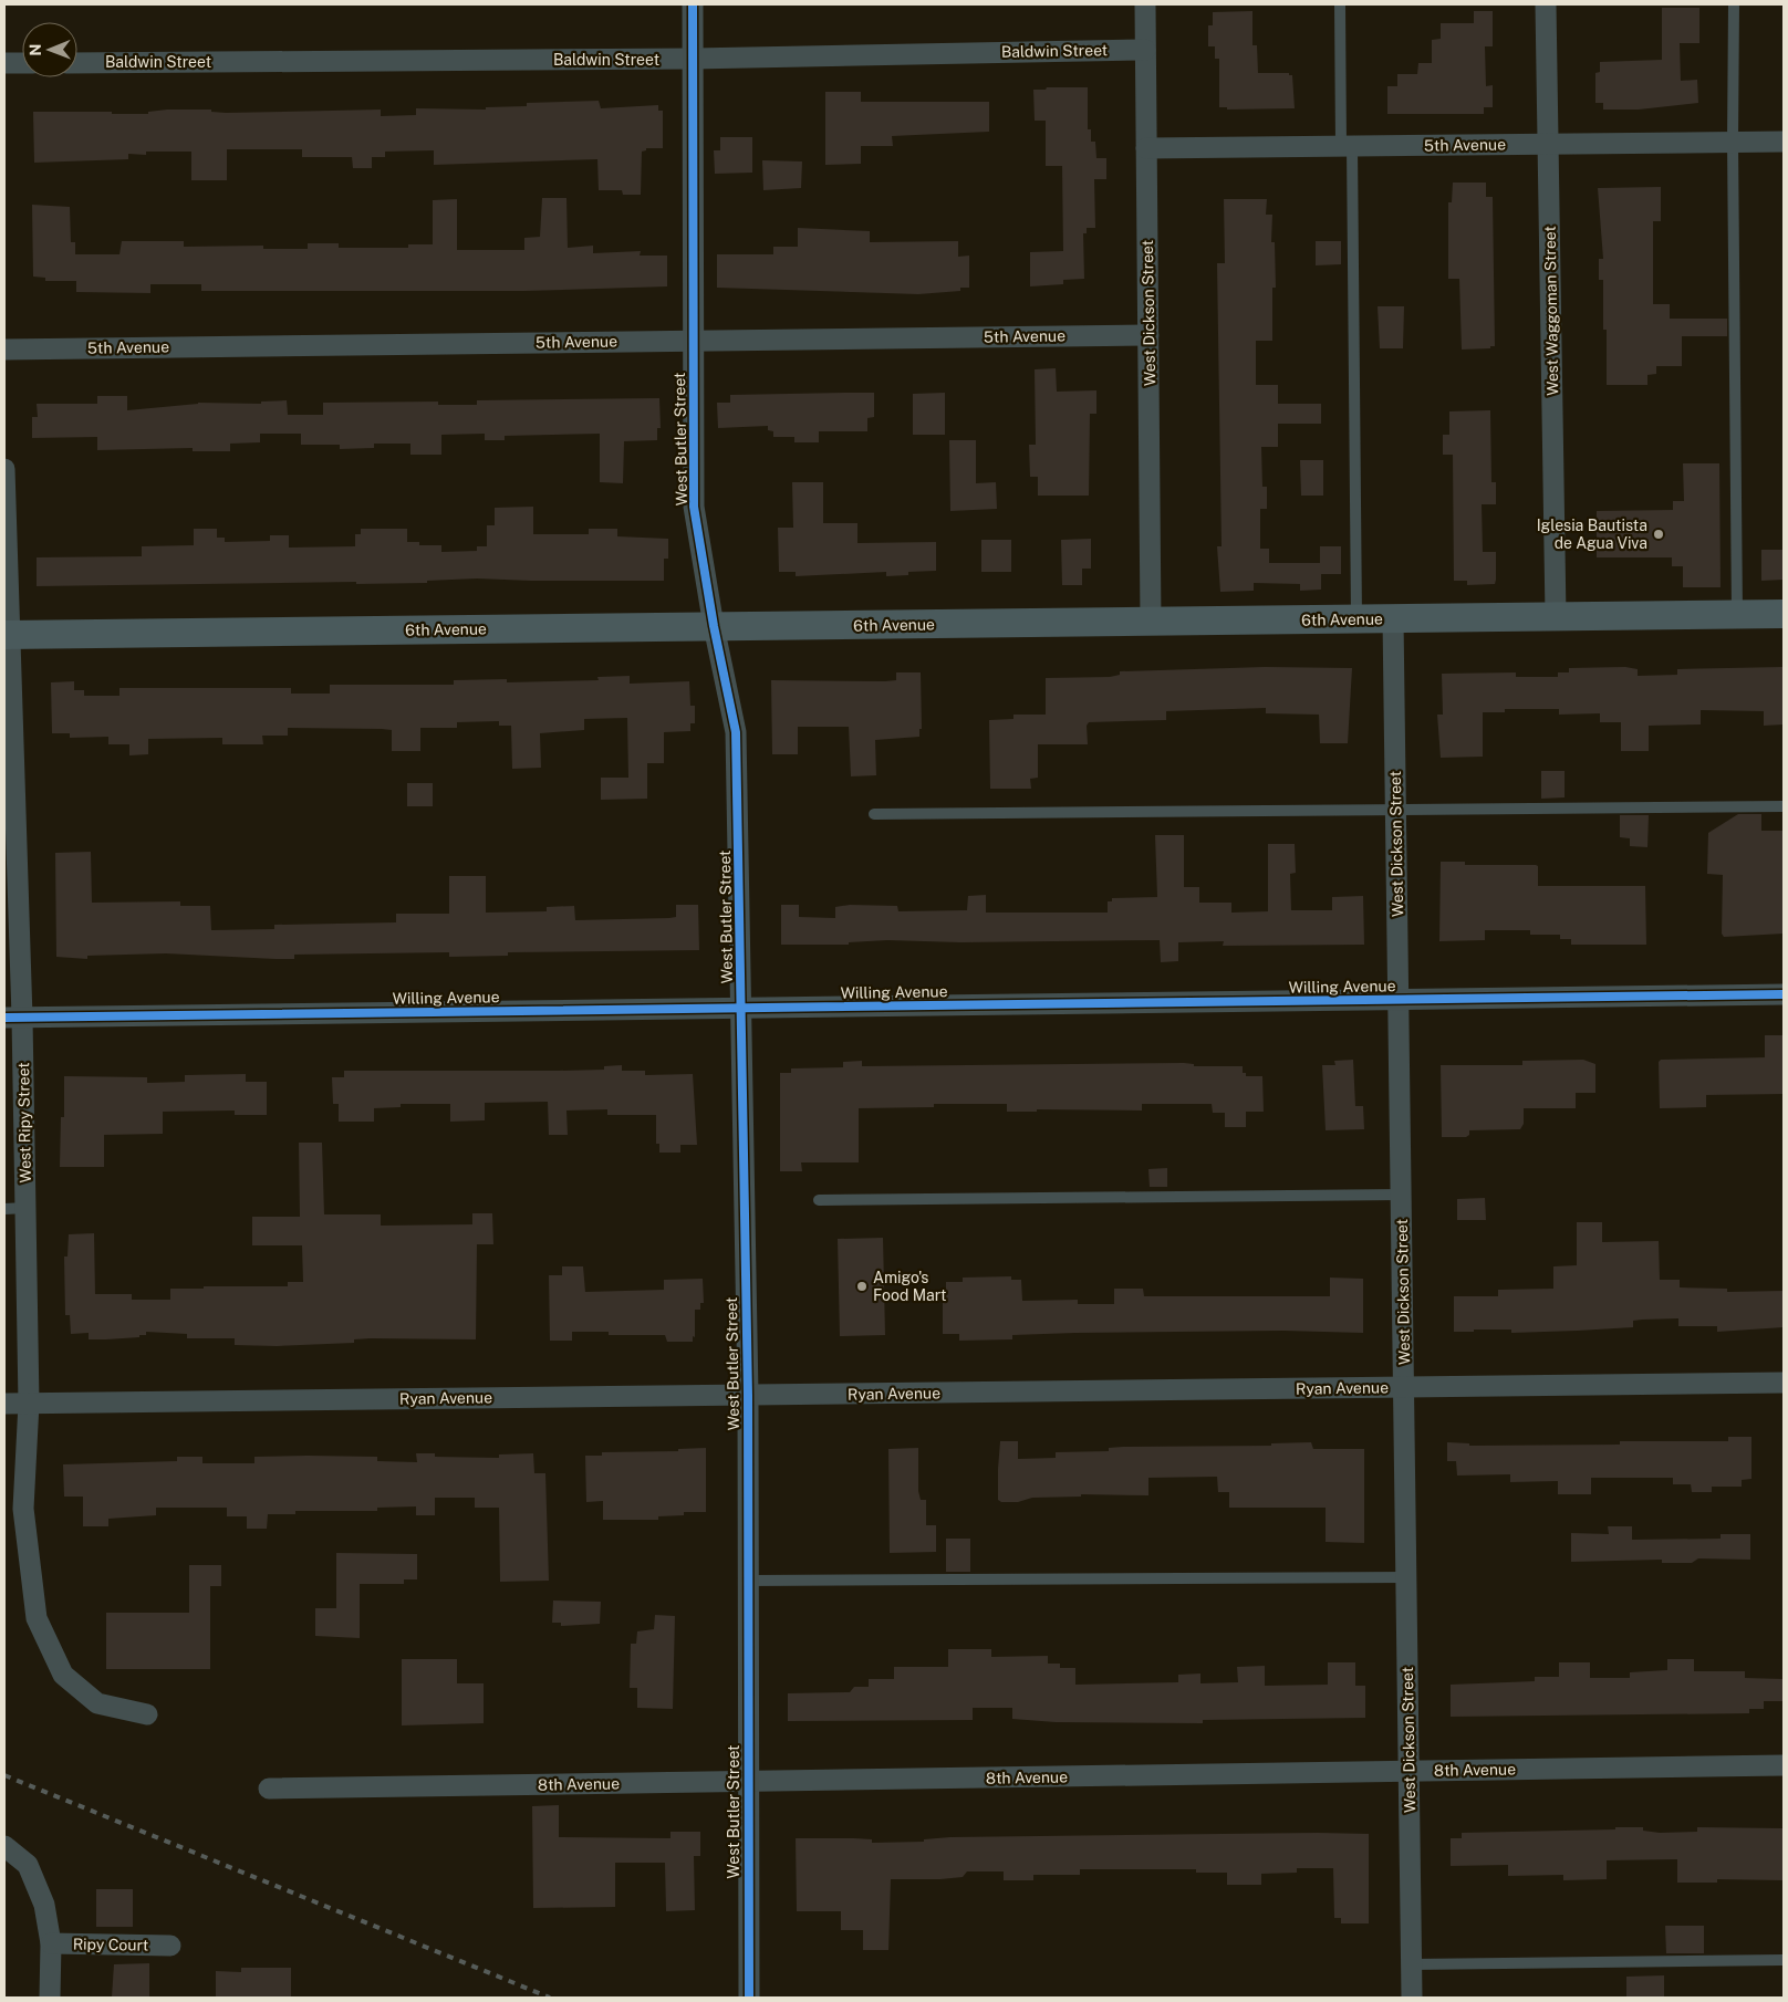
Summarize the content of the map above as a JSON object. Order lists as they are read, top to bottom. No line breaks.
{"streets":{"street":["Baldwin Street","5th Avenue","West Waggoman Street","West Dickson Street","West Butler Street","6th Avenue","Willing Avenue","West Ripy Street","Ryan Avenue","8th Avenue","Ripy Court"]},"crossings":[["Baldwin Street","West Dickson Street"],["Baldwin Street","West Butler Street"],["5th Avenue","West Waggoman Street"],["5th Avenue","West Dickson Street"],["5th Avenue","West Butler Street"],["West Waggoman Street","6th Avenue"],["West Dickson Street","6th Avenue"],["West Dickson Street","Willing Avenue"],["West Dickson Street","Ryan Avenue"],["West Dickson Street","8th Avenue"],["West Butler Street","6th Avenue"],["West Butler Street","Willing Avenue"],["West Butler Street","Ryan Avenue"],["West Butler Street","8th Avenue"],["6th Avenue","West Ripy Street"],["Willing Avenue","West Ripy Street"],["West Ripy Street","Ryan Avenue"]],"places":["Iglesia Bautista de Agua Viva","Amigo's Food Mart"],"north":"left"}
